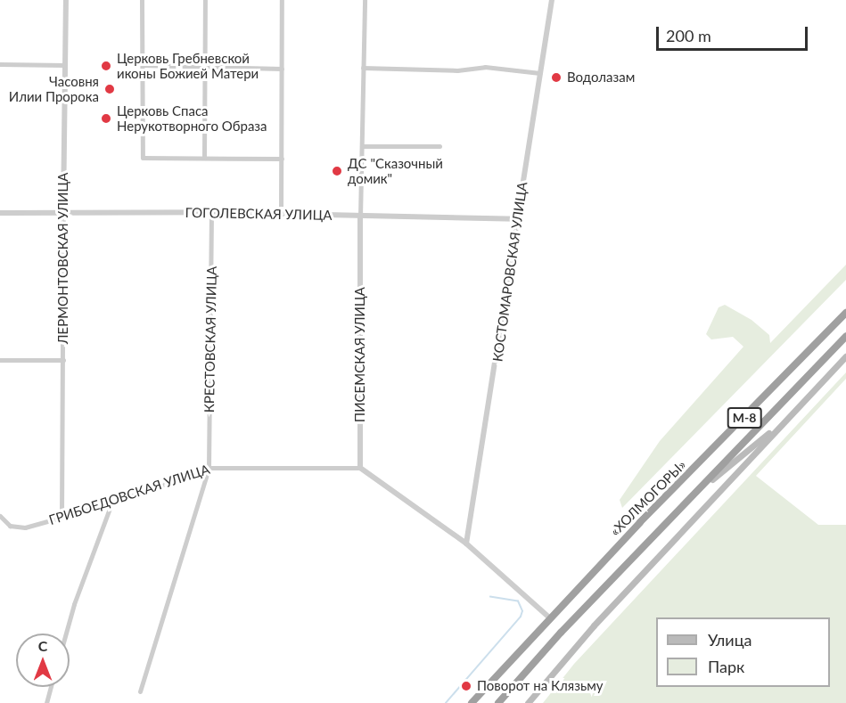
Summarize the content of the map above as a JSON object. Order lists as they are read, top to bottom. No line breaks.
{"streets":{"highway":["М-8","«ХОЛМОГОРЫ»"],"street":["ГОГОЛЕВСКАЯ УЛИЦА","ЛЕРМОНТОВСКАЯ УЛИЦА","КОСТОМАРОВСКАЯ УЛИЦА","КРЕСТОВСКАЯ УЛИЦА","ПИСЕМСКАЯ УЛИЦА","ГРИБОЕДОВСКАЯ УЛИЦА"]},"crossings":[["ГОГОЛЕВСКАЯ УЛИЦА","ЛЕРМОНТОВСКАЯ УЛИЦА"],["ГОГОЛЕВСКАЯ УЛИЦА","КОСТОМАРОВСКАЯ УЛИЦА"],["ГОГОЛЕВСКАЯ УЛИЦА","КРЕСТОВСКАЯ УЛИЦА"],["ГОГОЛЕВСКАЯ УЛИЦА","ПИСЕМСКАЯ УЛИЦА"],["ЛЕРМОНТОВСКАЯ УЛИЦА","ГРИБОЕДОВСКАЯ УЛИЦА"],["КРЕСТОВСКАЯ УЛИЦА","ГРИБОЕДОВСКАЯ УЛИЦА"],["ПИСЕМСКАЯ УЛИЦА","ГРИБОЕДОВСКАЯ УЛИЦА"]],"places":["Церковь Гребневской иконы Божией Матери","Водолазам","Часовня Илии Пророка","Церковь Спаса Нерукотворного Образа","ДС \"Сказочный домик\"","Поворот на Клязьму"],"legend":["Улица","Парк"],"scale_bar":"200 m","north":"top"}
